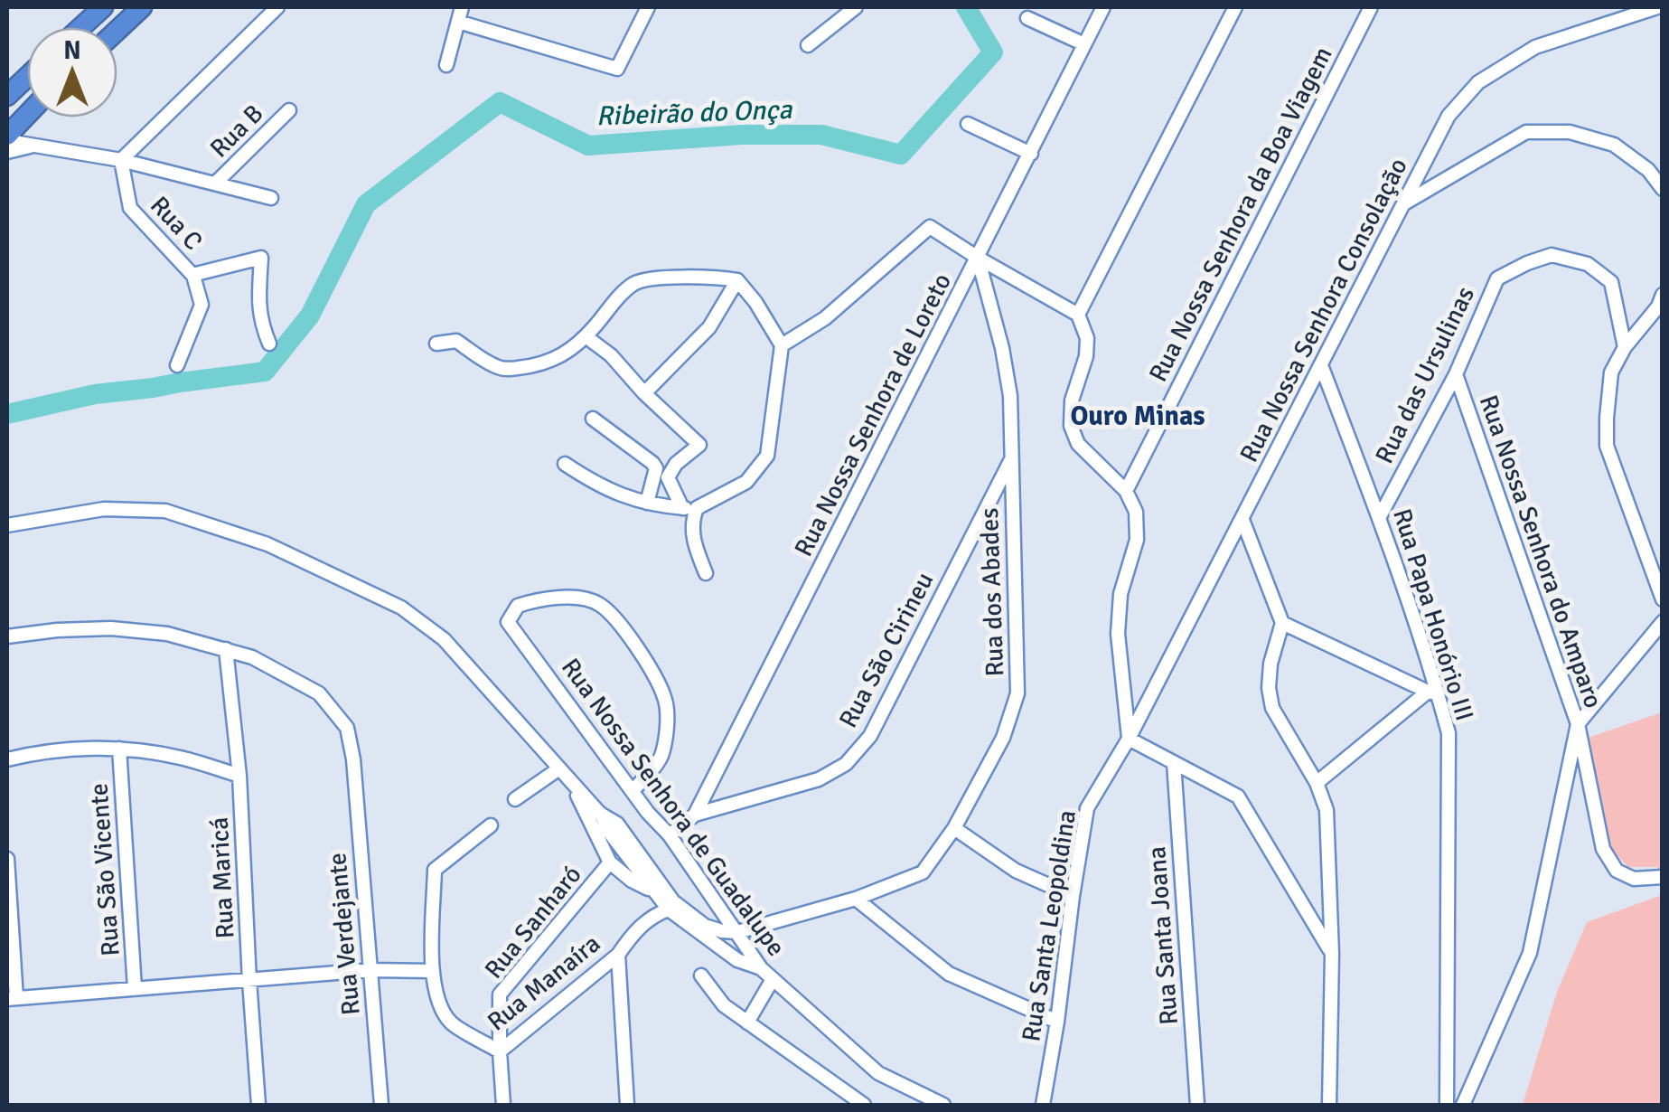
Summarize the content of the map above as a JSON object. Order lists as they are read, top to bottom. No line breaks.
{"streets":{"street":["Rua B","Rua Nossa Senhora da Boa Viagem","Rua C","Rua Nossa Senhora Consolação","Rua das Ursulinas","Rua Nossa Senhora de Loreto","Rua Nossa Senhora do Amparo","Rua dos Abades","Rua Papa Honório III","Rua São Cirineu","Rua Nossa Senhora de Guadalupe","Rua São Vicente","Rua Maricá","Rua Sanharó","Rua Santa Leopoldina","Rua Verdejante","Rua Santa Joana","Rua Manaíra"]},"crossings":[["Rua Nossa Senhora Consolação","Rua Papa Honório III"],["Rua Nossa Senhora Consolação","Rua Santa Leopoldina"],["Rua das Ursulinas","Rua Nossa Senhora do Amparo"],["Rua das Ursulinas","Rua Papa Honório III"],["Rua Nossa Senhora de Loreto","Rua dos Abades"],["Rua Nossa Senhora de Loreto","Rua São Cirineu"],["Rua Nossa Senhora de Loreto","Rua Nossa Senhora de Guadalupe"],["Rua dos Abades","Rua São Cirineu"],["Rua dos Abades","Rua Nossa Senhora de Guadalupe"],["Rua Maricá","Rua Verdejante"],["Rua Sanharó","Rua Manaíra"]],"districts":["Ouro Minas"],"water":["Ribeirão do Onça"],"north":"top"}
